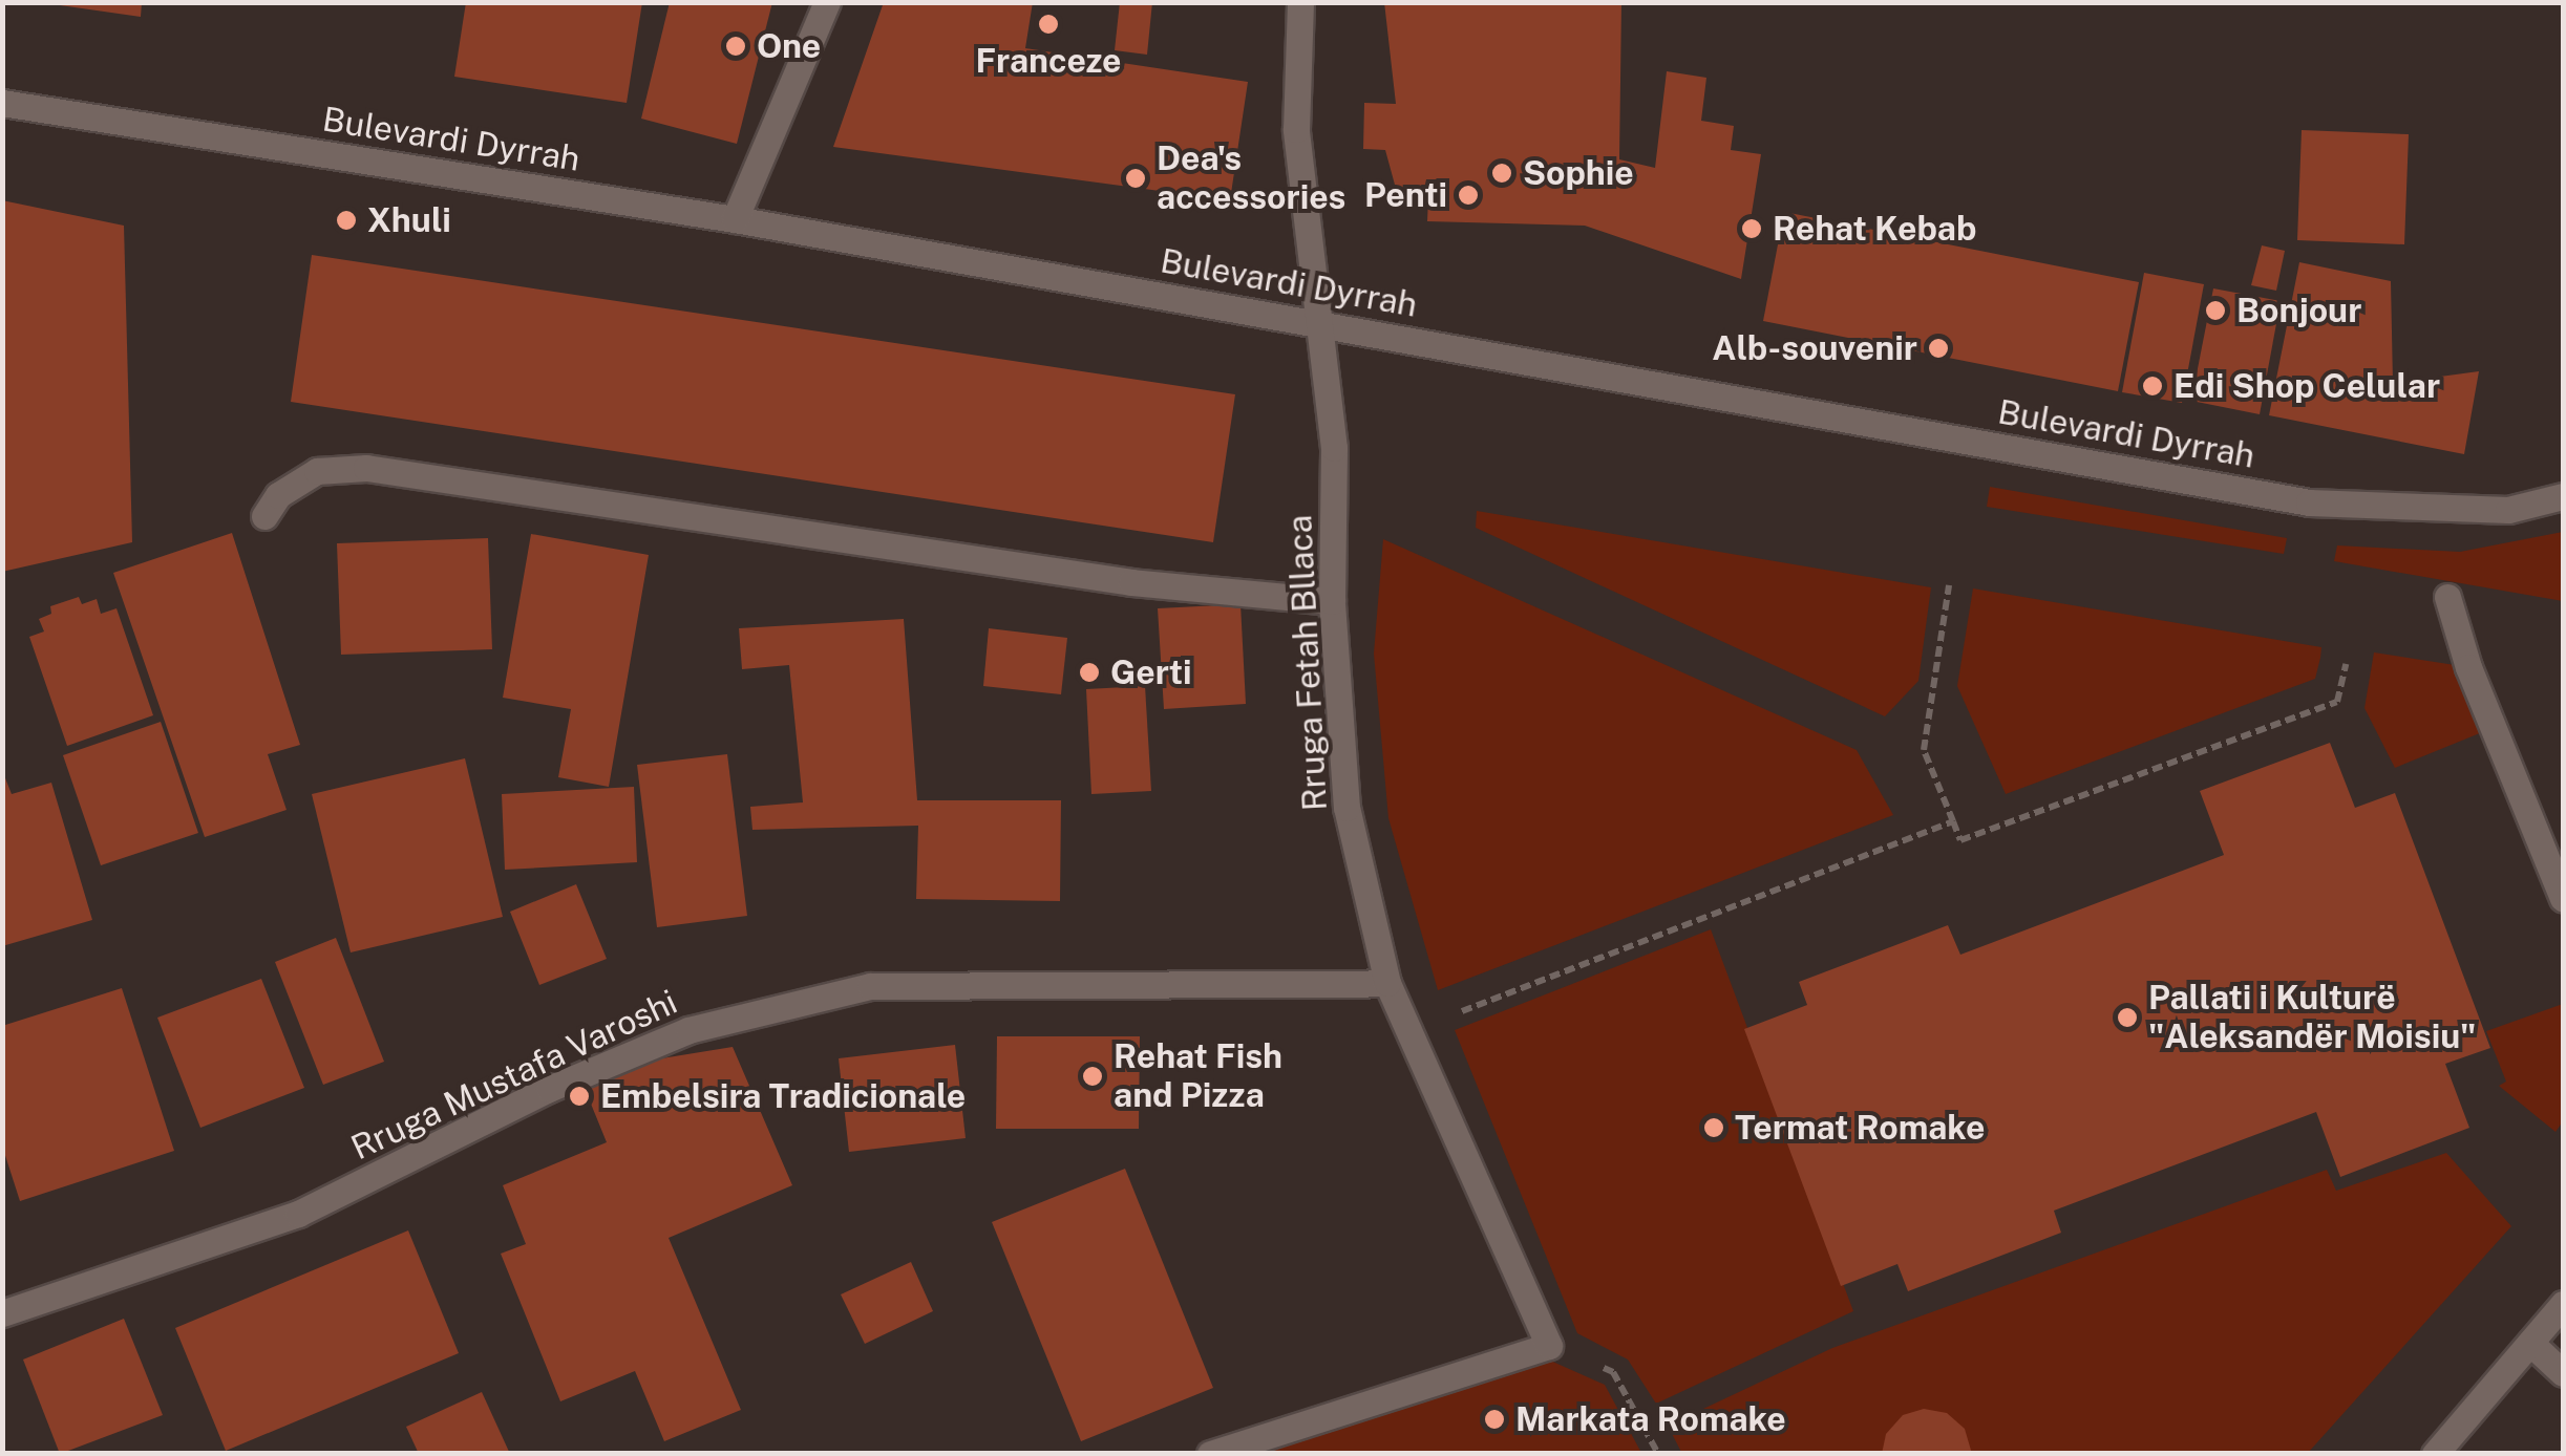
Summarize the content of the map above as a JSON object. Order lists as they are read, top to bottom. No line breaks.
{"streets":{"street":["Bulevardi Dyrrah","Rruga Fetah Bllaca","Rruga Mustafa Varoshi"]},"crossings":[["Bulevardi Dyrrah","Rruga Fetah Bllaca"],["Rruga Fetah Bllaca","Rruga Mustafa Varoshi"]],"places":["Franceze","One","Sophie","Dea's accessories","Penti","Xhuli","Rehat Kebab","Bonjour","Alb-souvenir","Edi Shop Celular","Gerti","Pallati i Kulturë \"Aleksandër Moisiu\"","Rehat Fish and Pizza","Embelsira Tradicionale","Termat Romake","Markata Romake"]}
